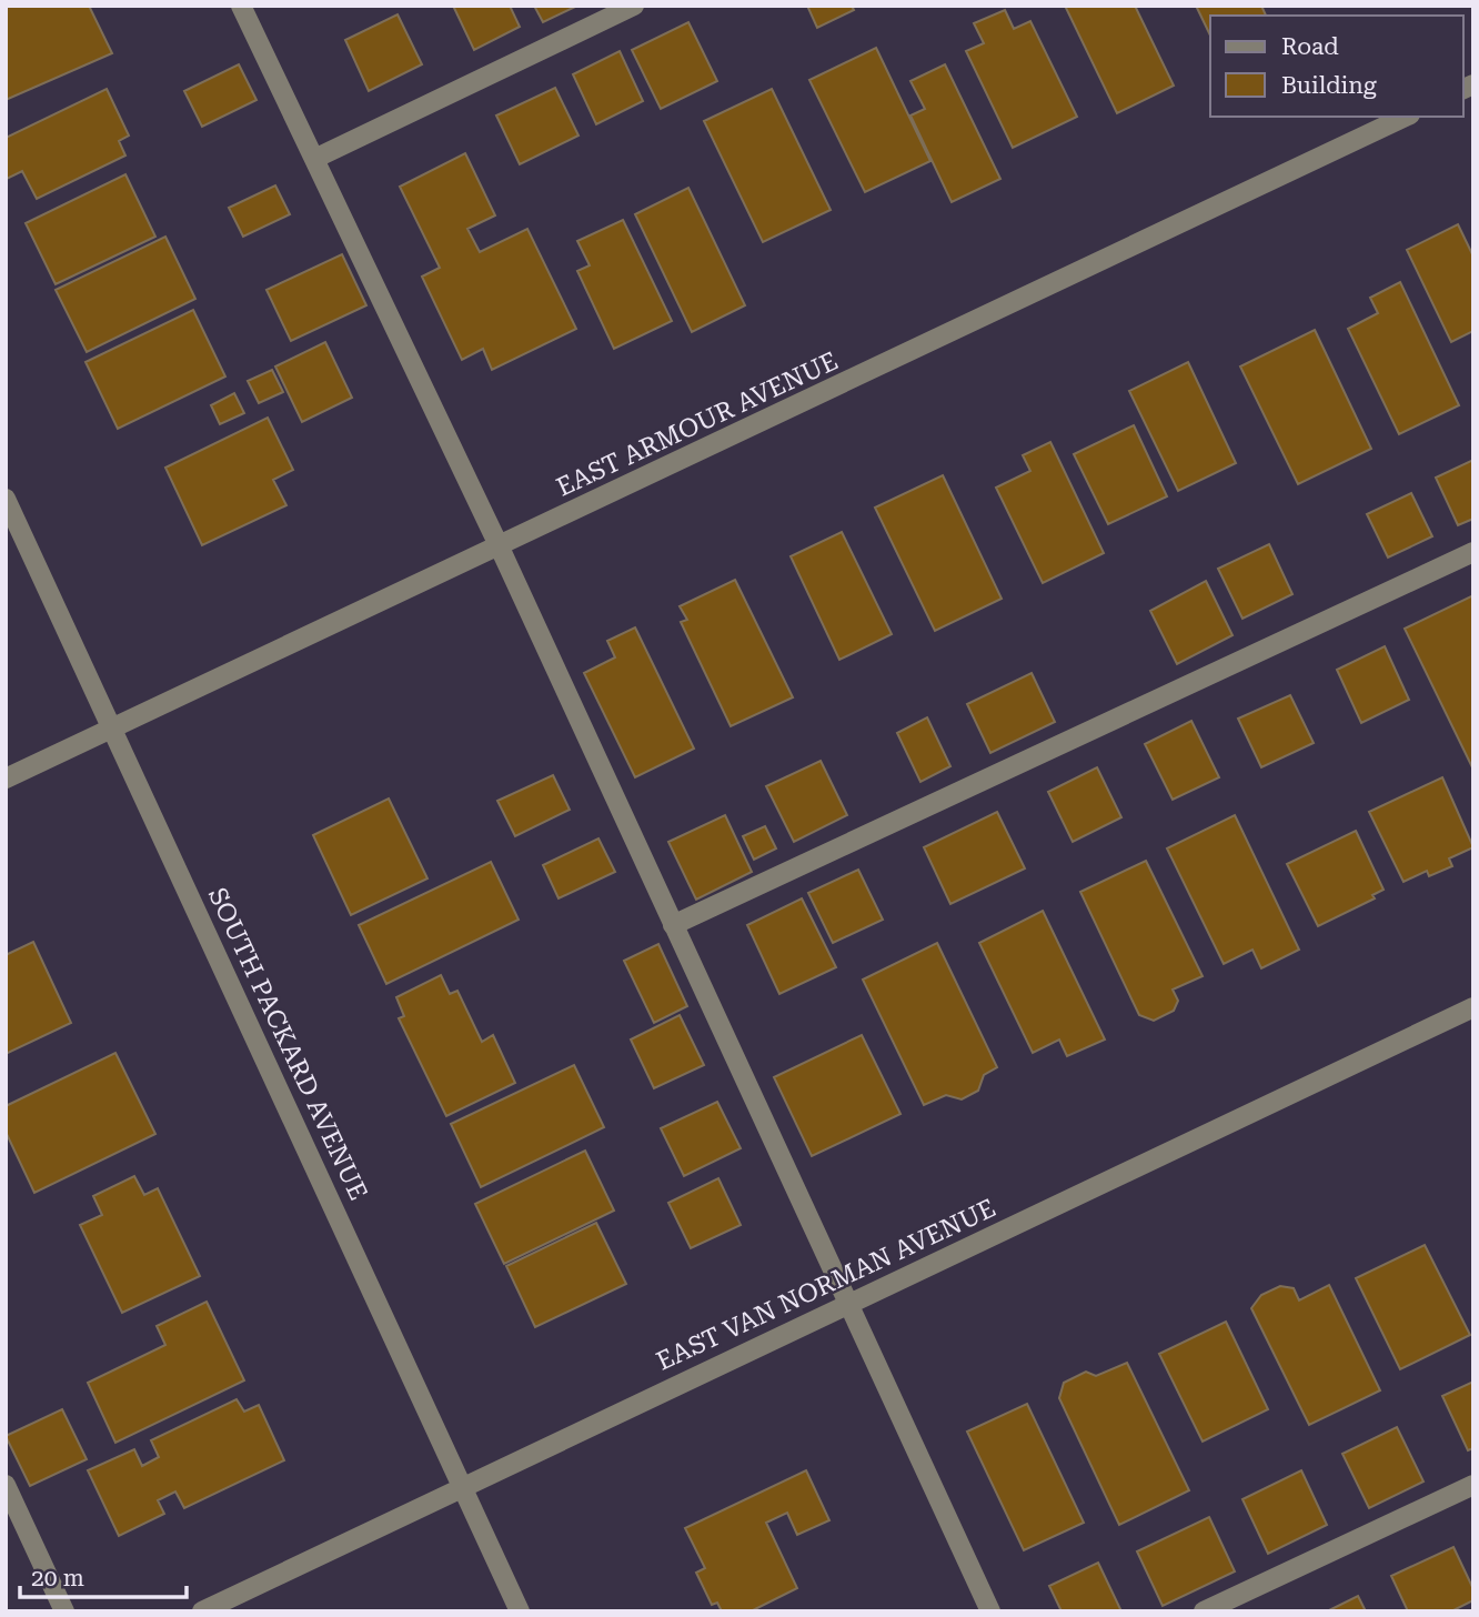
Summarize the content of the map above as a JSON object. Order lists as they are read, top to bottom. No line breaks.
{"streets":{"street":["EAST ARMOUR AVENUE","SOUTH PACKARD AVENUE","EAST VAN NORMAN AVENUE"]},"crossings":[["EAST ARMOUR AVENUE","SOUTH PACKARD AVENUE"],["SOUTH PACKARD AVENUE","EAST VAN NORMAN AVENUE"]],"legend":["Road","Building"],"scale_bar":"20 m"}
